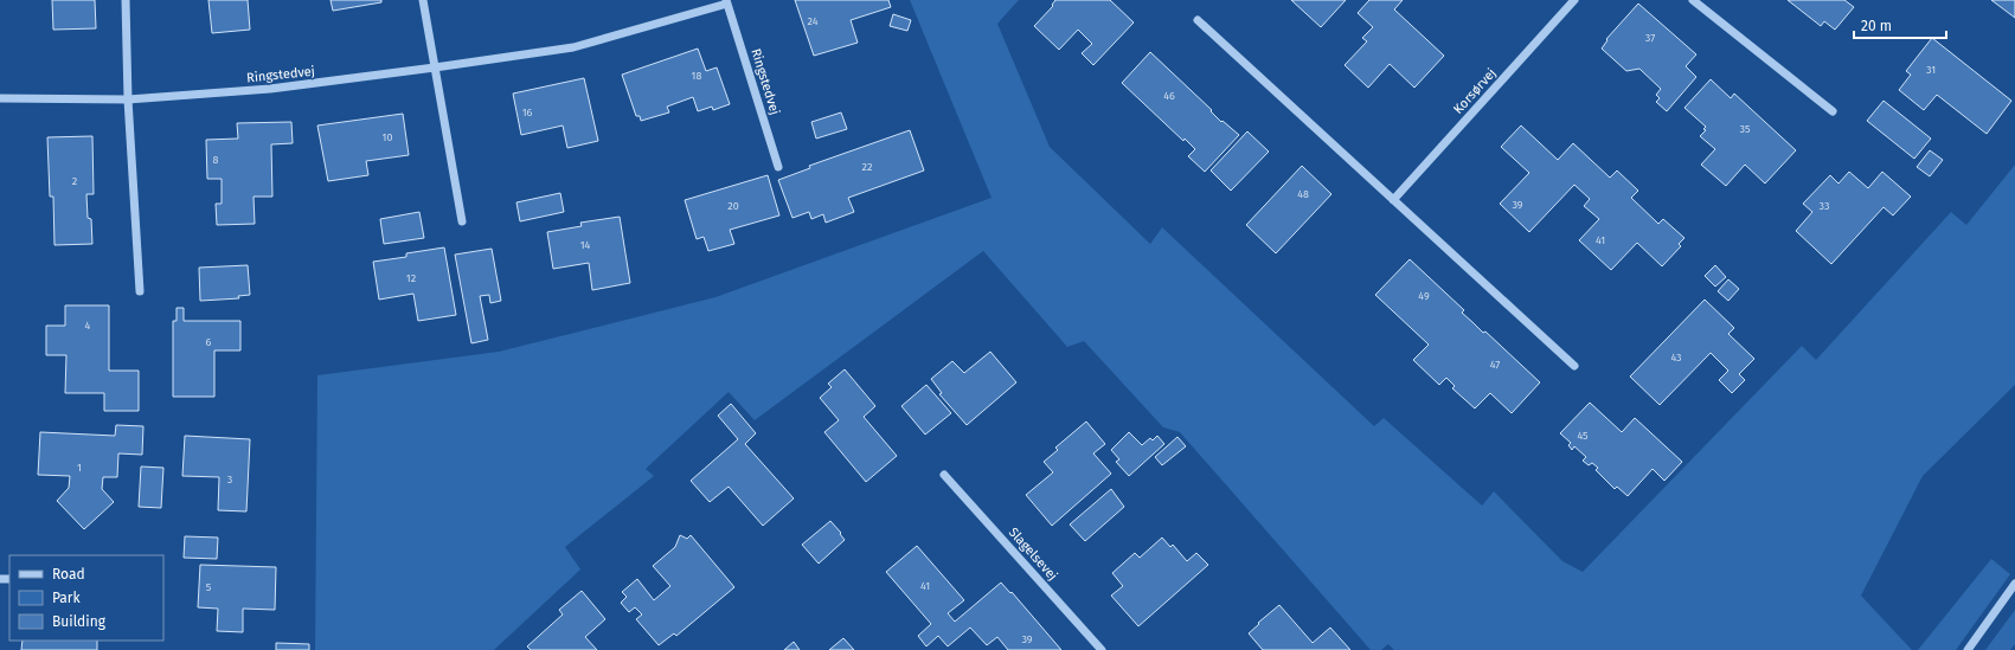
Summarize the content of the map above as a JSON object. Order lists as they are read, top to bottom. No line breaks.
{"streets":{"street":["Ringstedvej","Korsørvej","Slagelsevej"]},"house_numbers":["24","37","31","18","46","16","35","10","8","22","2","48","39","20","33","41","14","12","49","4","6","43","47","45","1","3","41","5","39"],"legend":["Road","Park","Building"],"scale_bar":"20 m"}
